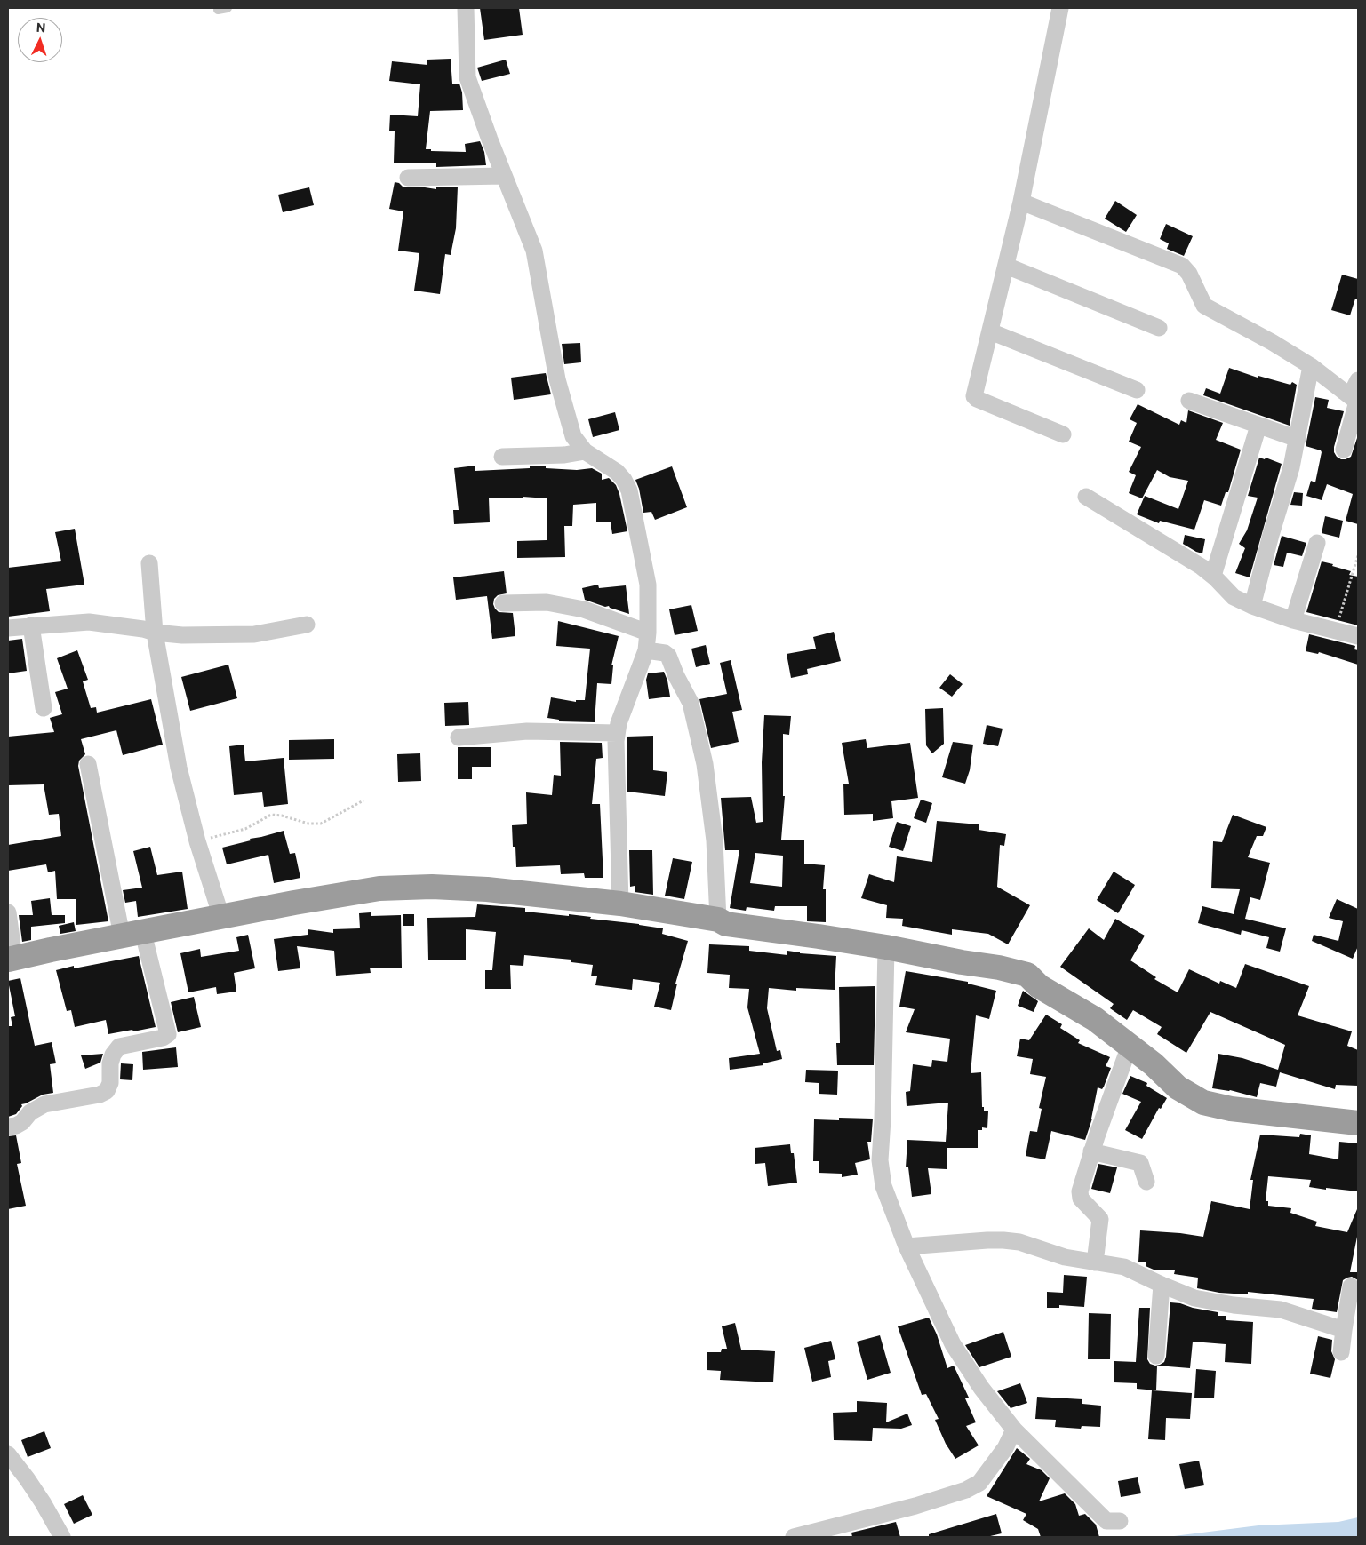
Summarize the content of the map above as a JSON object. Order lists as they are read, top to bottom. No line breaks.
{"north":"top"}
